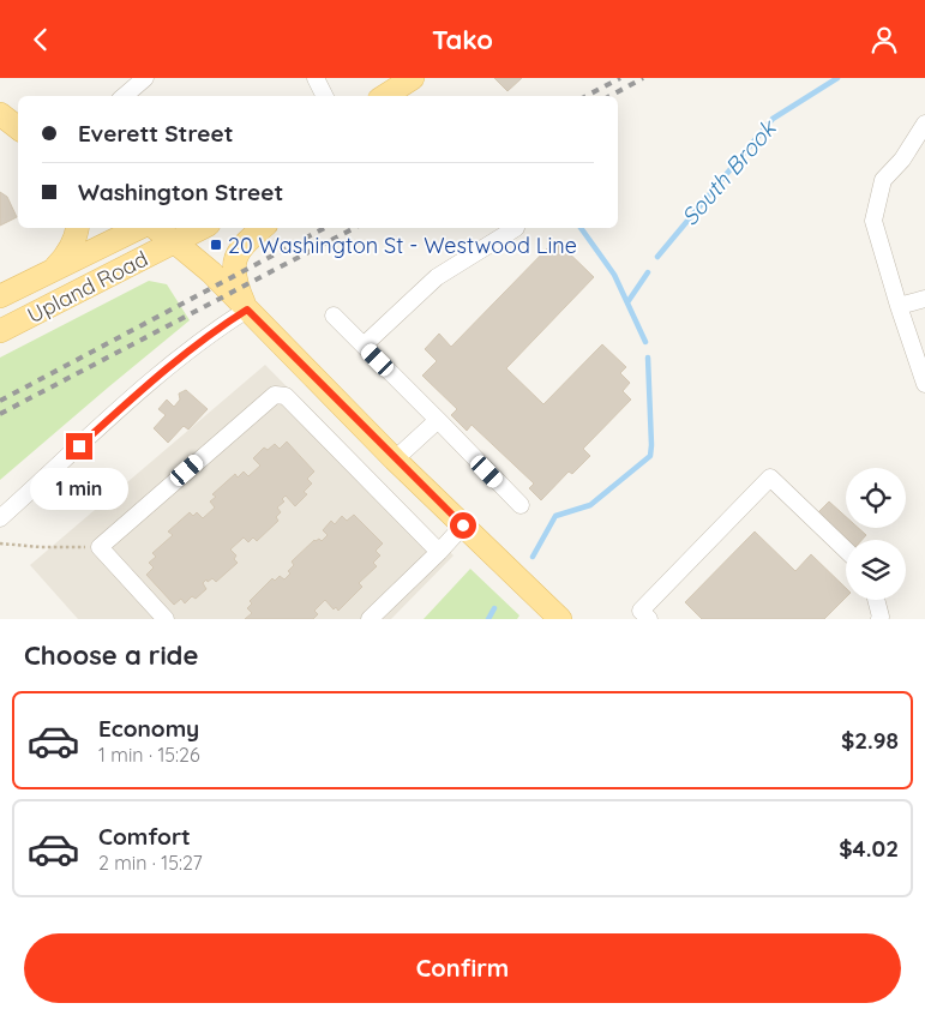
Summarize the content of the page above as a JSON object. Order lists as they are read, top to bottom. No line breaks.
{"streets":{"main road":["Upland Road"]},"water":["South Brook"],"places":{"transit":["20 Washington St - Westwood Line"]},"page":{"header":"Tako","banner":["Everett Street","Washington Street"],"bubble":"1 min","heading":"Choose a ride","list":[{"name":"Economy","note":"1 min · 15:26","value":"$2.98"},{"name":"Comfort","note":"2 min · 15:27","value":"$4.02"}],"buttons":"Confirm"}}
